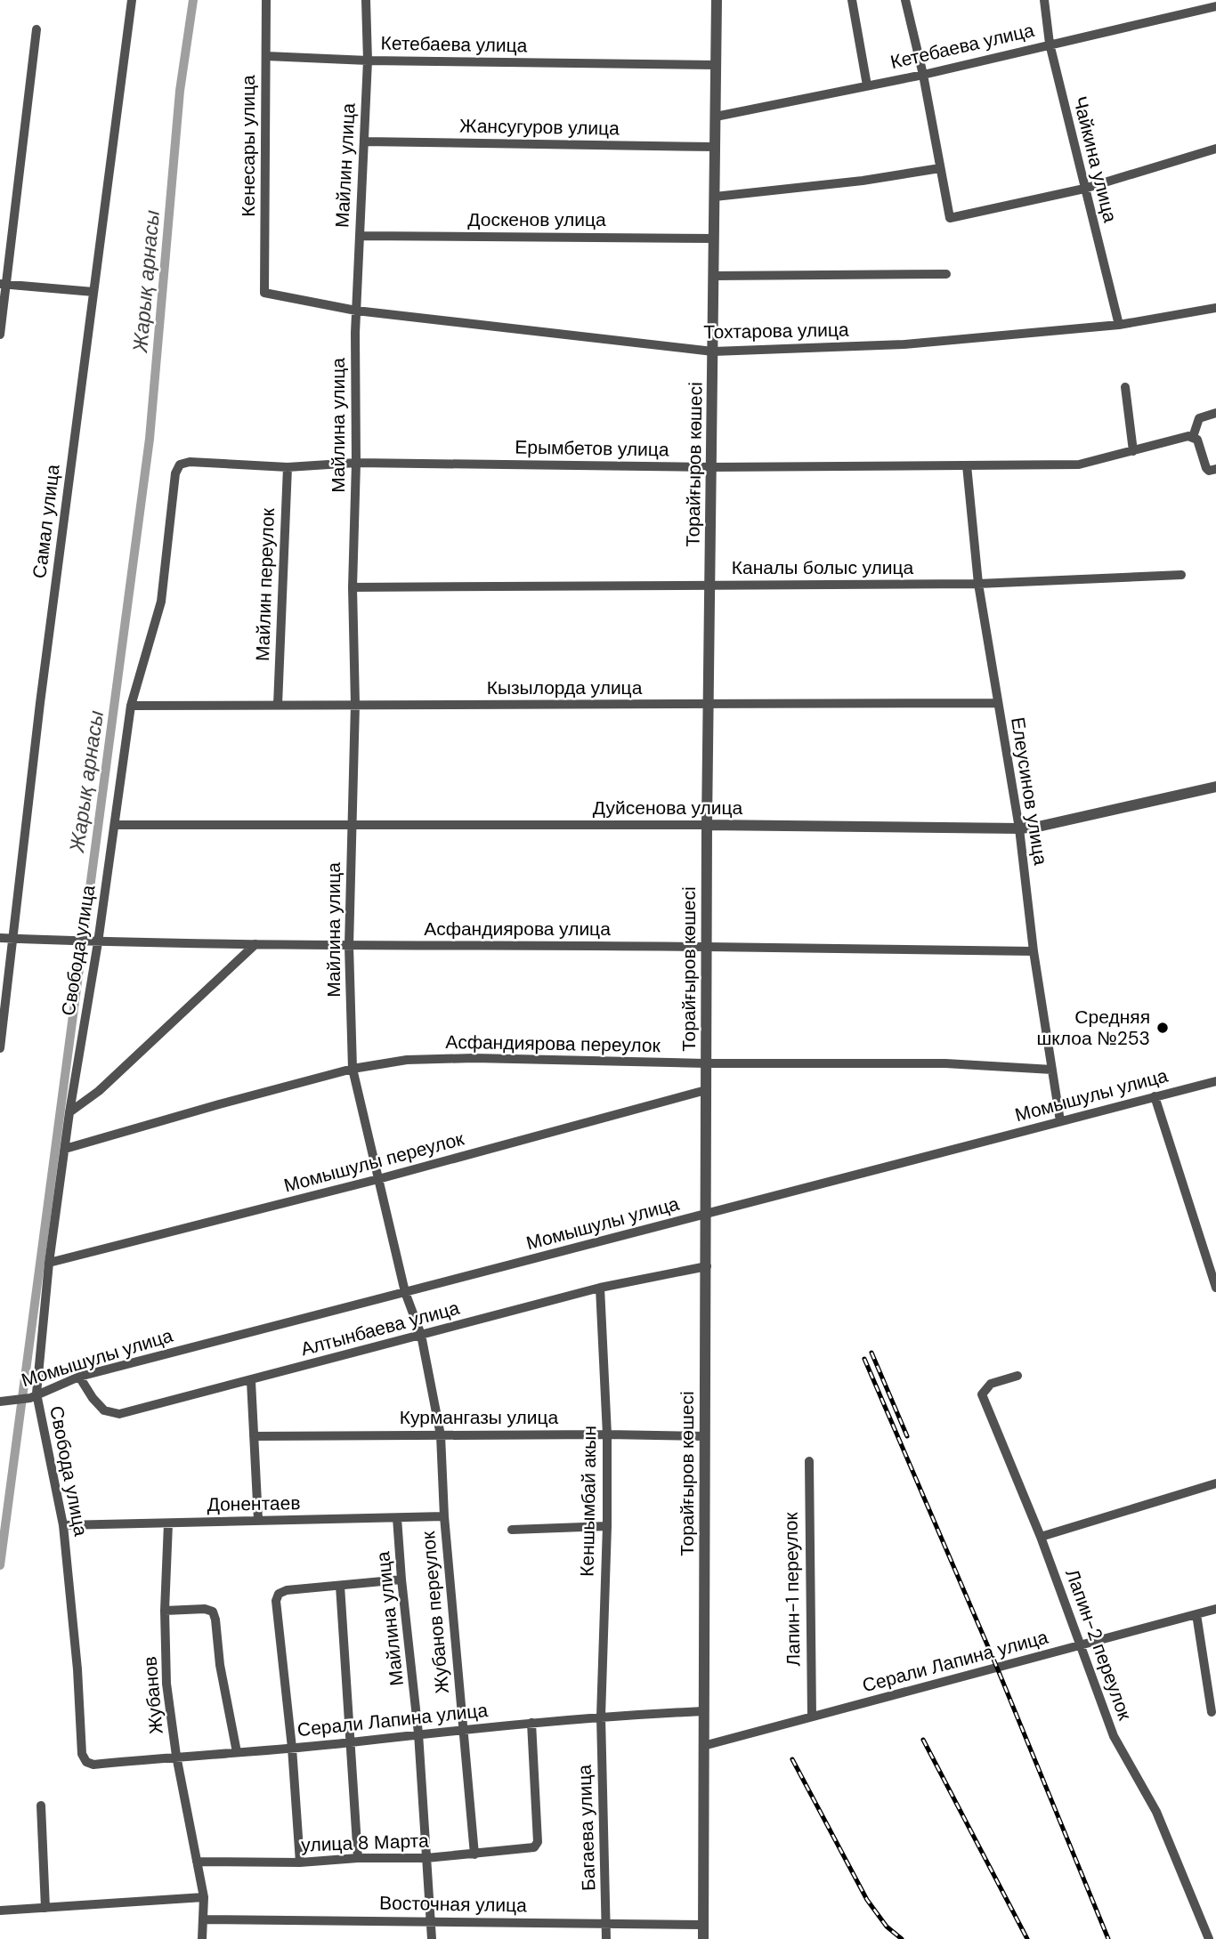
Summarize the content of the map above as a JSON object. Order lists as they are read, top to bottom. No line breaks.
{"streets":{"street":["Кетебаева улица","Жансугуров улица","Кенесары улица","Чайкина улица","Майлин улица","Доскенов улица","Тохтарова улица","Майлина улица","Ерымбетов улица","Торайғыров көшесі","Самал улица","Каналы болыс улица","Майлин переулок","Кызылорда улица","Елеусинов улица","Дуйсенова улица","Асфандиярова улица","Свобода улица","Асфандиярова переулок","Момышулы улица","Момышулы переулок","Алтынбаева улица","Курмангазы улица","Кеншымбай акын","Донентаев","Лапин-1 переулок","Жубанов переулок","Лапин-2 переулок","Серали Лапина улица","Жубанов","Багаева улица","улица 8 Марта","Восточная улица"]},"crossings":[["Кетебаева улица","Кенесары улица"],["Кетебаева улица","Чайкина улица"],["Кетебаева улица","Майлин улица"],["Кетебаева улица","Торайғыров көшесі"],["Жансугуров улица","Майлин улица"],["Жансугуров улица","Торайғыров көшесі"],["Кенесары улица","Тохтарова улица"],["Чайкина улица","Тохтарова улица"],["Майлин улица","Доскенов улица"],["Майлин улица","Тохтарова улица"],["Майлин улица","Майлина улица"],["Доскенов улица","Торайғыров көшесі"],["Тохтарова улица","Торайғыров көшесі"],["Майлина улица","Ерымбетов улица"],["Майлина улица","Каналы болыс улица"],["Майлина улица","Кызылорда улица"],["Майлина улица","Дуйсенова улица"],["Майлина улица","Асфандиярова улица"],["Майлина улица","Асфандиярова переулок"],["Майлина улица","Момышулы улица"],["Майлина улица","Момышулы переулок"],["Майлина улица","Алтынбаева улица"],["Майлина улица","Курмангазы улица"],["Майлина улица","Донентаев"],["Майлина улица","Жубанов переулок"],["Майлина улица","Серали Лапина улица"],["Майлина улица","улица 8 Марта"],["Майлина улица","Восточная улица"],["Ерымбетов улица","Торайғыров көшесі"],["Ерымбетов улица","Майлин переулок"],["Ерымбетов улица","Елеусинов улица"],["Ерымбетов улица","Свобода улица"],["Торайғыров көшесі","Каналы болыс улица"],["Торайғыров көшесі","Кызылорда улица"],["Торайғыров көшесі","Дуйсенова улица"],["Торайғыров көшесі","Асфандиярова улица"],["Торайғыров көшесі","Асфандиярова переулок"],["Торайғыров көшесі","Момышулы улица"],["Торайғыров көшесі","Момышулы переулок"],["Торайғыров көшесі","Алтынбаева улица"],["Торайғыров көшесі","Курмангазы улица"],["Торайғыров көшесі","Серали Лапина улица"],["Торайғыров көшесі","Восточная улица"],["Самал улица","Асфандиярова улица"],["Каналы болыс улица","Елеусинов улица"],["Майлин переулок","Кызылорда улица"],["Кызылорда улица","Елеусинов улица"],["Кызылорда улица","Свобода улица"],["Елеусинов улица","Дуйсенова улица"],["Елеусинов улица","Асфандиярова улица"],["Елеусинов улица","Асфандиярова переулок"],["Елеусинов улица","Момышулы улица"],["Дуйсенова улица","Свобода улица"],["Асфандиярова улица","Свобода улица"],["Свобода улица","Асфандиярова переулок"],["Свобода улица","Момышулы улица"],["Свобода улица","Момышулы переулок"],["Свобода улица","Донентаев"],["Свобода улица","Серали Лапина улица"],["Момышулы улица","Алтынбаева улица"],["Алтынбаева улица","Кеншымбай акын"],["Курмангазы улица","Кеншымбай акын"],["Кеншымбай акын","Серали Лапина улица"],["Кеншымбай акын","Багаева улица"],["Донентаев","Жубанов переулок"],["Донентаев","Жубанов"],["Лапин-1 переулок","Серали Лапина улица"],["Жубанов переулок","Серали Лапина улица"],["Жубанов переулок","улица 8 Марта"],["Лапин-2 переулок","Серали Лапина улица"],["Серали Лапина улица","Жубанов"],["Серали Лапина улица","Багаева улица"],["Серали Лапина улица","улица 8 Марта"],["Жубанов","улица 8 Марта"],["Жубанов","Восточная улица"],["Багаева улица","Восточная улица"]],"water":["Жарық арнасы"],"places":["Средняя шклоа №253"]}
